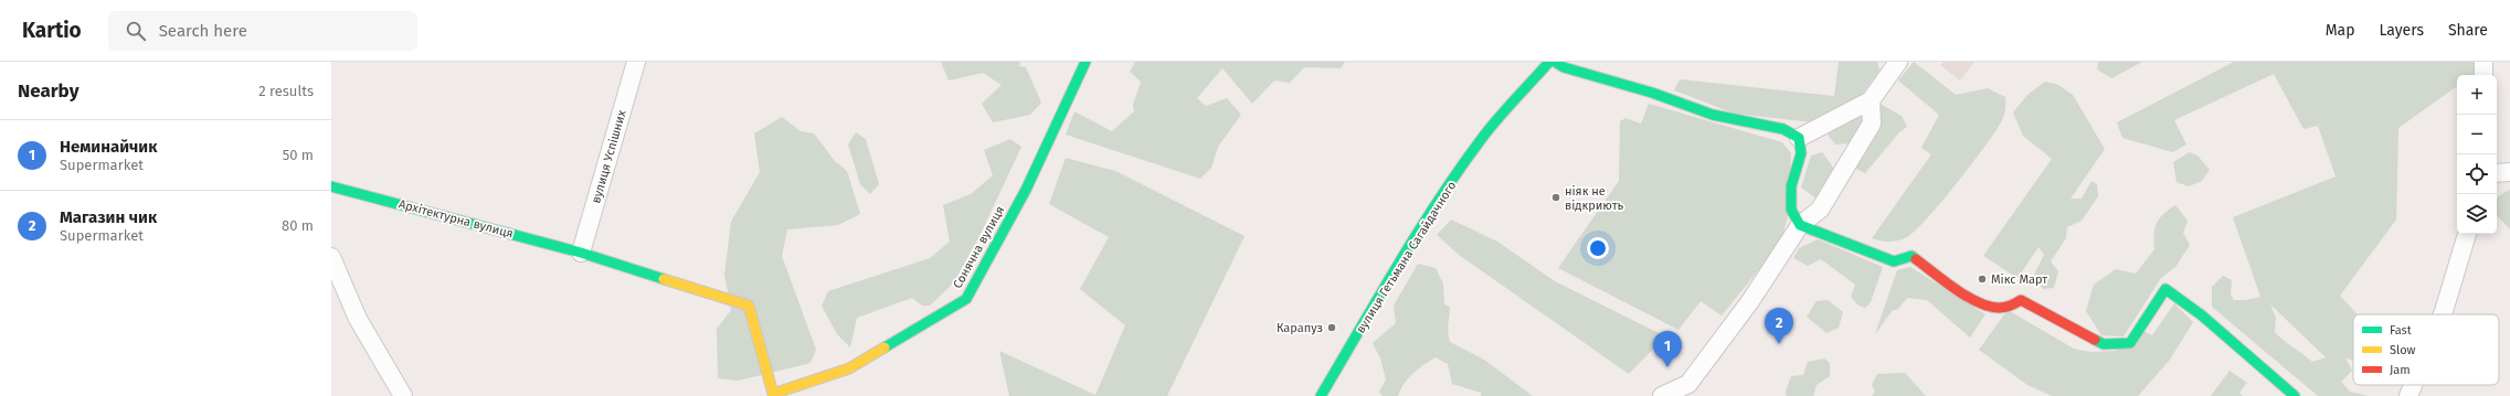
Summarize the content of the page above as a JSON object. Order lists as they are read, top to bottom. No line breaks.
{"streets":{"street":["вулиця Успішних","Архітектурна вулиця","Сонячна вулиця","вулиця Гетьмана Сагайдачного"]},"crossings":[["вулиця Успішних","Архітектурна вулиця"],["Архітектурна вулиця","Сонячна вулиця"]],"places":["ніяк не відкриють","Мікс Март","Карапуз"],"legend":["Fast","Slow","Jam"],"page":{"header":"Kartio","search":"Search here","nav":["Map","Layers","Share"],"heading":["Nearby","2 results"],"map_buttons":["+","−"],"list":[{"mark":"1","name":"Неминайчик","note":"Supermarket","value":"50 m"},{"mark":"2","name":"Магазин чик","note":"Supermarket","value":"80 m"}],"pins":["2","1"]}}
